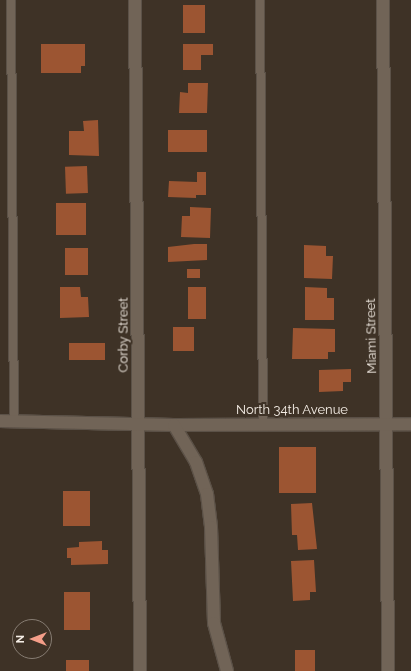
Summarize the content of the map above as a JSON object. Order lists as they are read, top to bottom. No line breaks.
{"streets":{"street":["Corby Street","Miami Street","North 34th Avenue"]},"crossings":[["Corby Street","North 34th Avenue"],["Miami Street","North 34th Avenue"]],"north":"left"}
